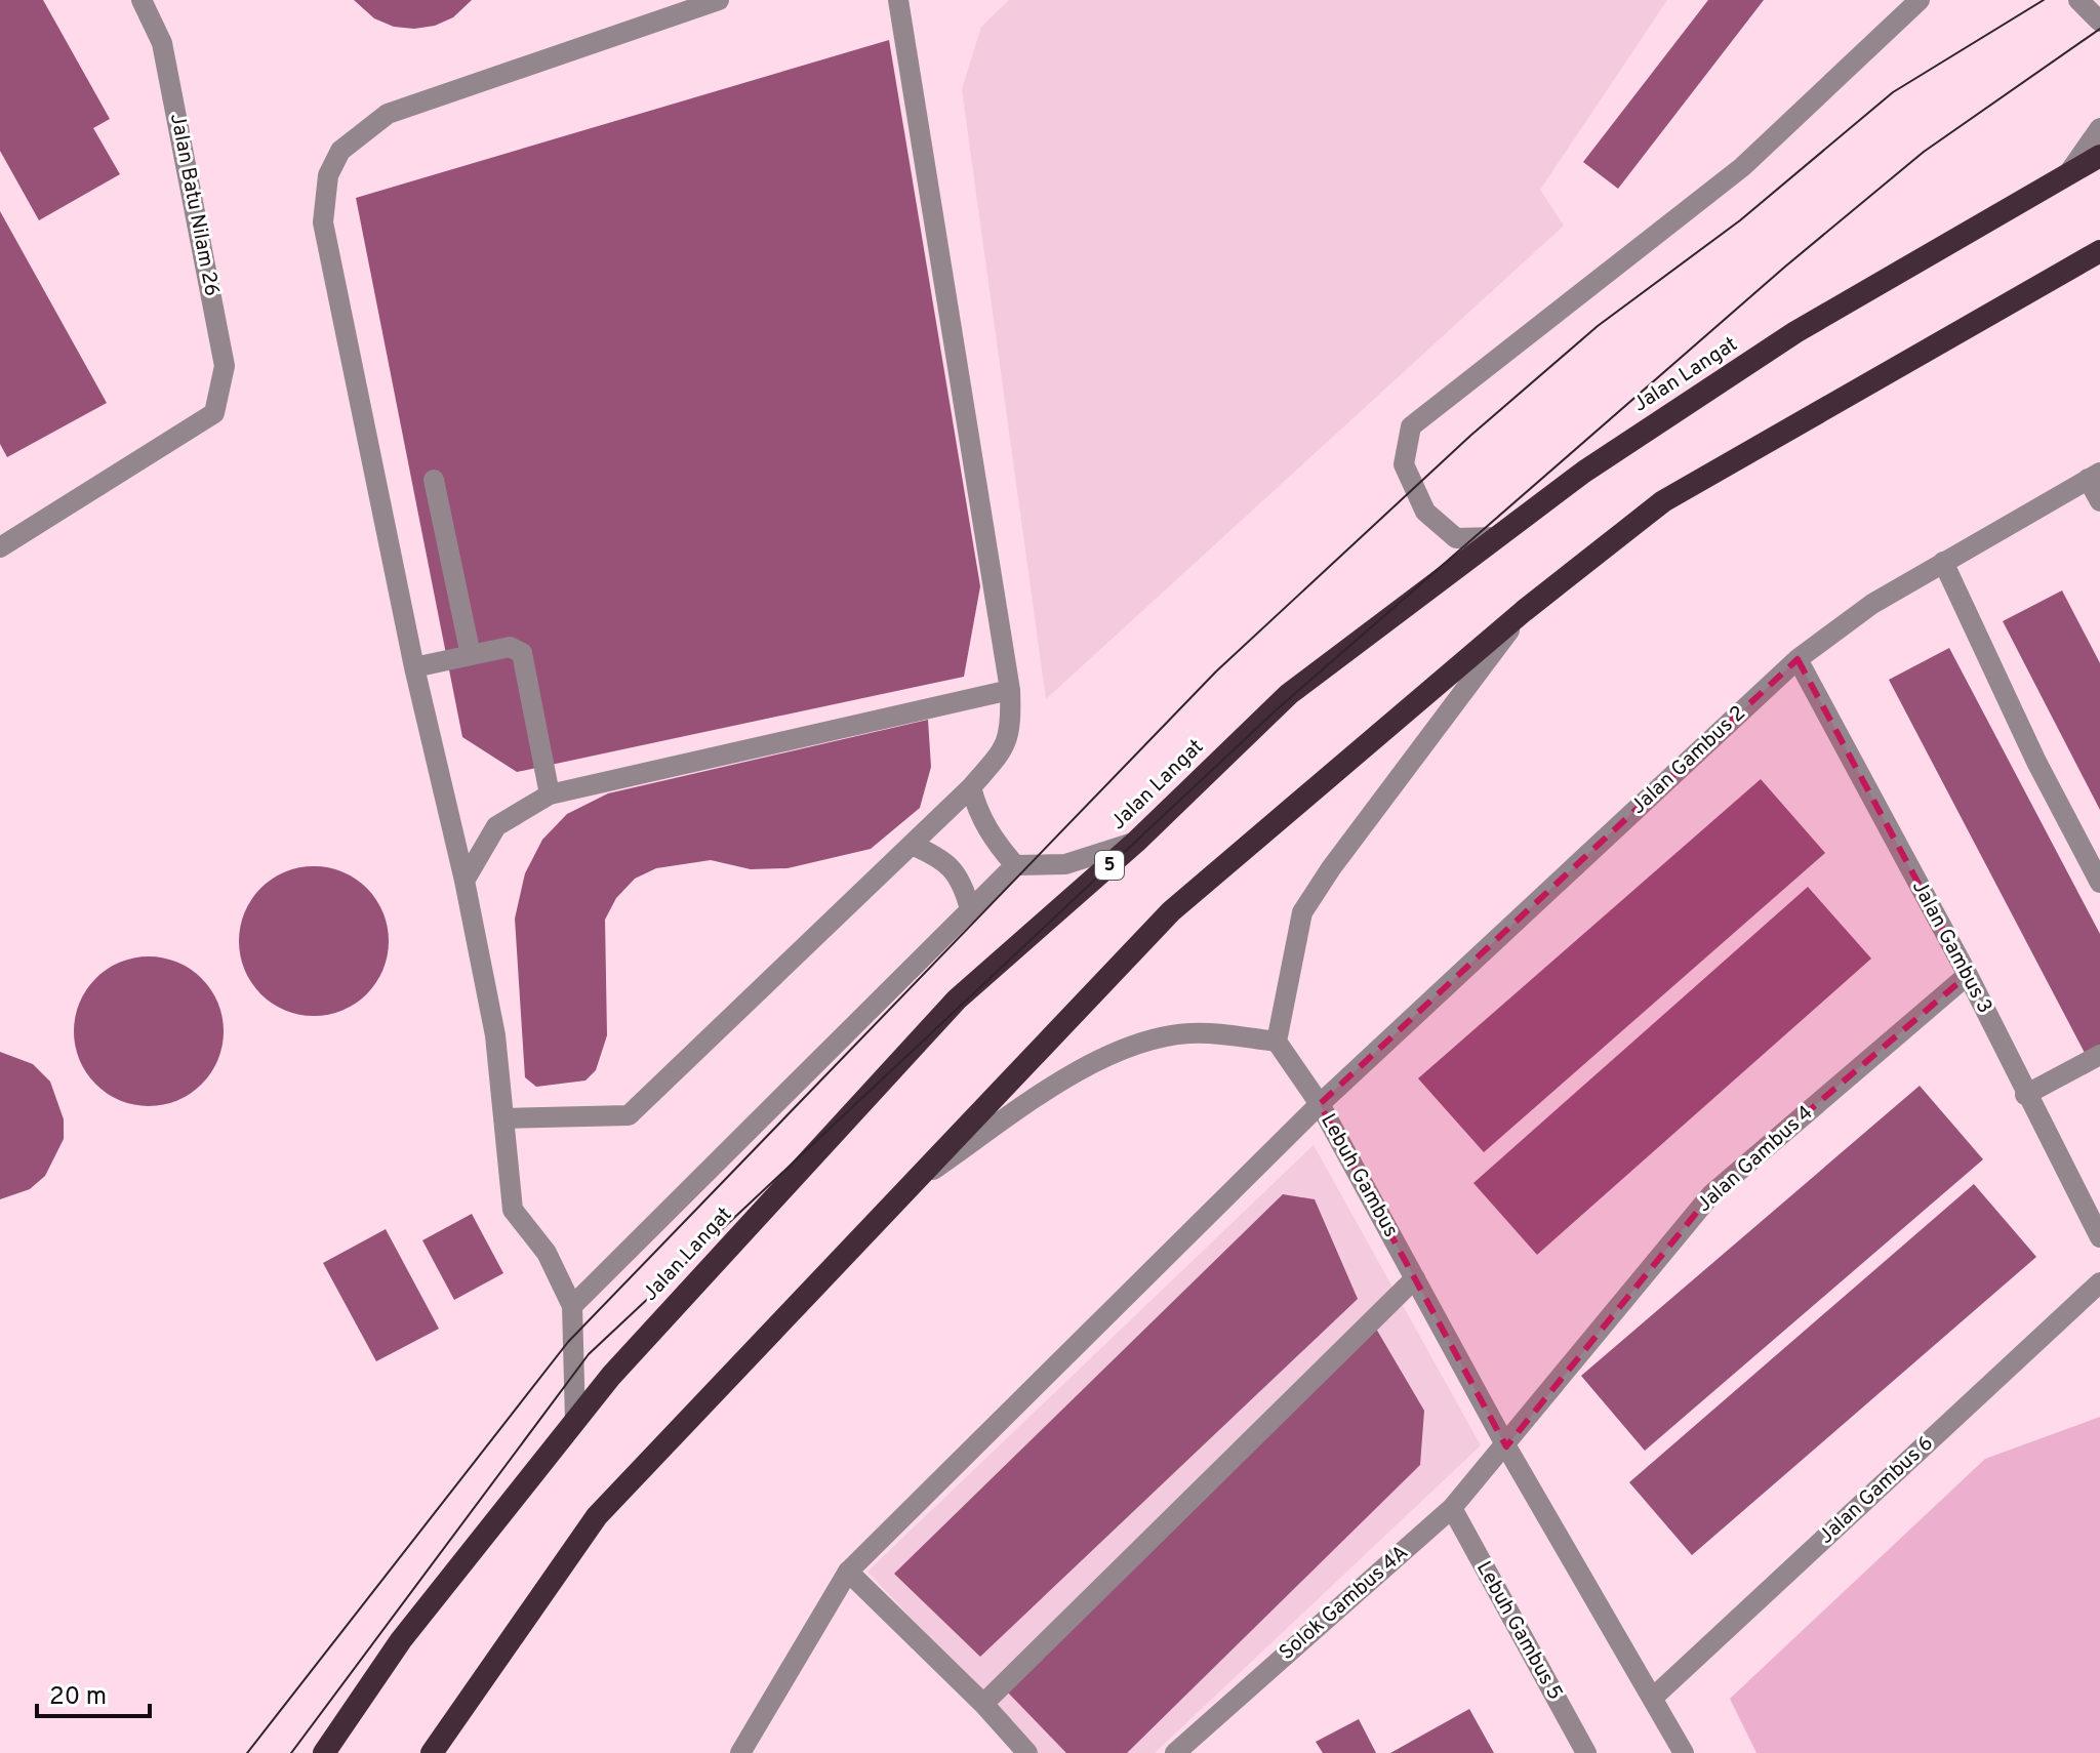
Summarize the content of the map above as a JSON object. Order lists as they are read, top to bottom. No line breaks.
{"streets":{"highway":["Jalan Langat","5"],"street":["Jalan Batu Nilam 26","Jalan Gambus 2","Jalan Gambus 3","Jalan Gambus 4","Lebuh Gambus","Jalan Gambus 6","Solok Gambus 4A","Lebuh Gambus 5"]},"crossings":[["Jalan Gambus 2","Jalan Gambus 3"],["Jalan Gambus 2","Lebuh Gambus"],["Jalan Gambus 3","Jalan Gambus 4"],["Jalan Gambus 4","Lebuh Gambus"],["Jalan Gambus 4","Solok Gambus 4A"],["Lebuh Gambus","Jalan Gambus 6"],["Lebuh Gambus","Solok Gambus 4A"],["Solok Gambus 4A","Lebuh Gambus 5"]],"scale_bar":"20 m"}
